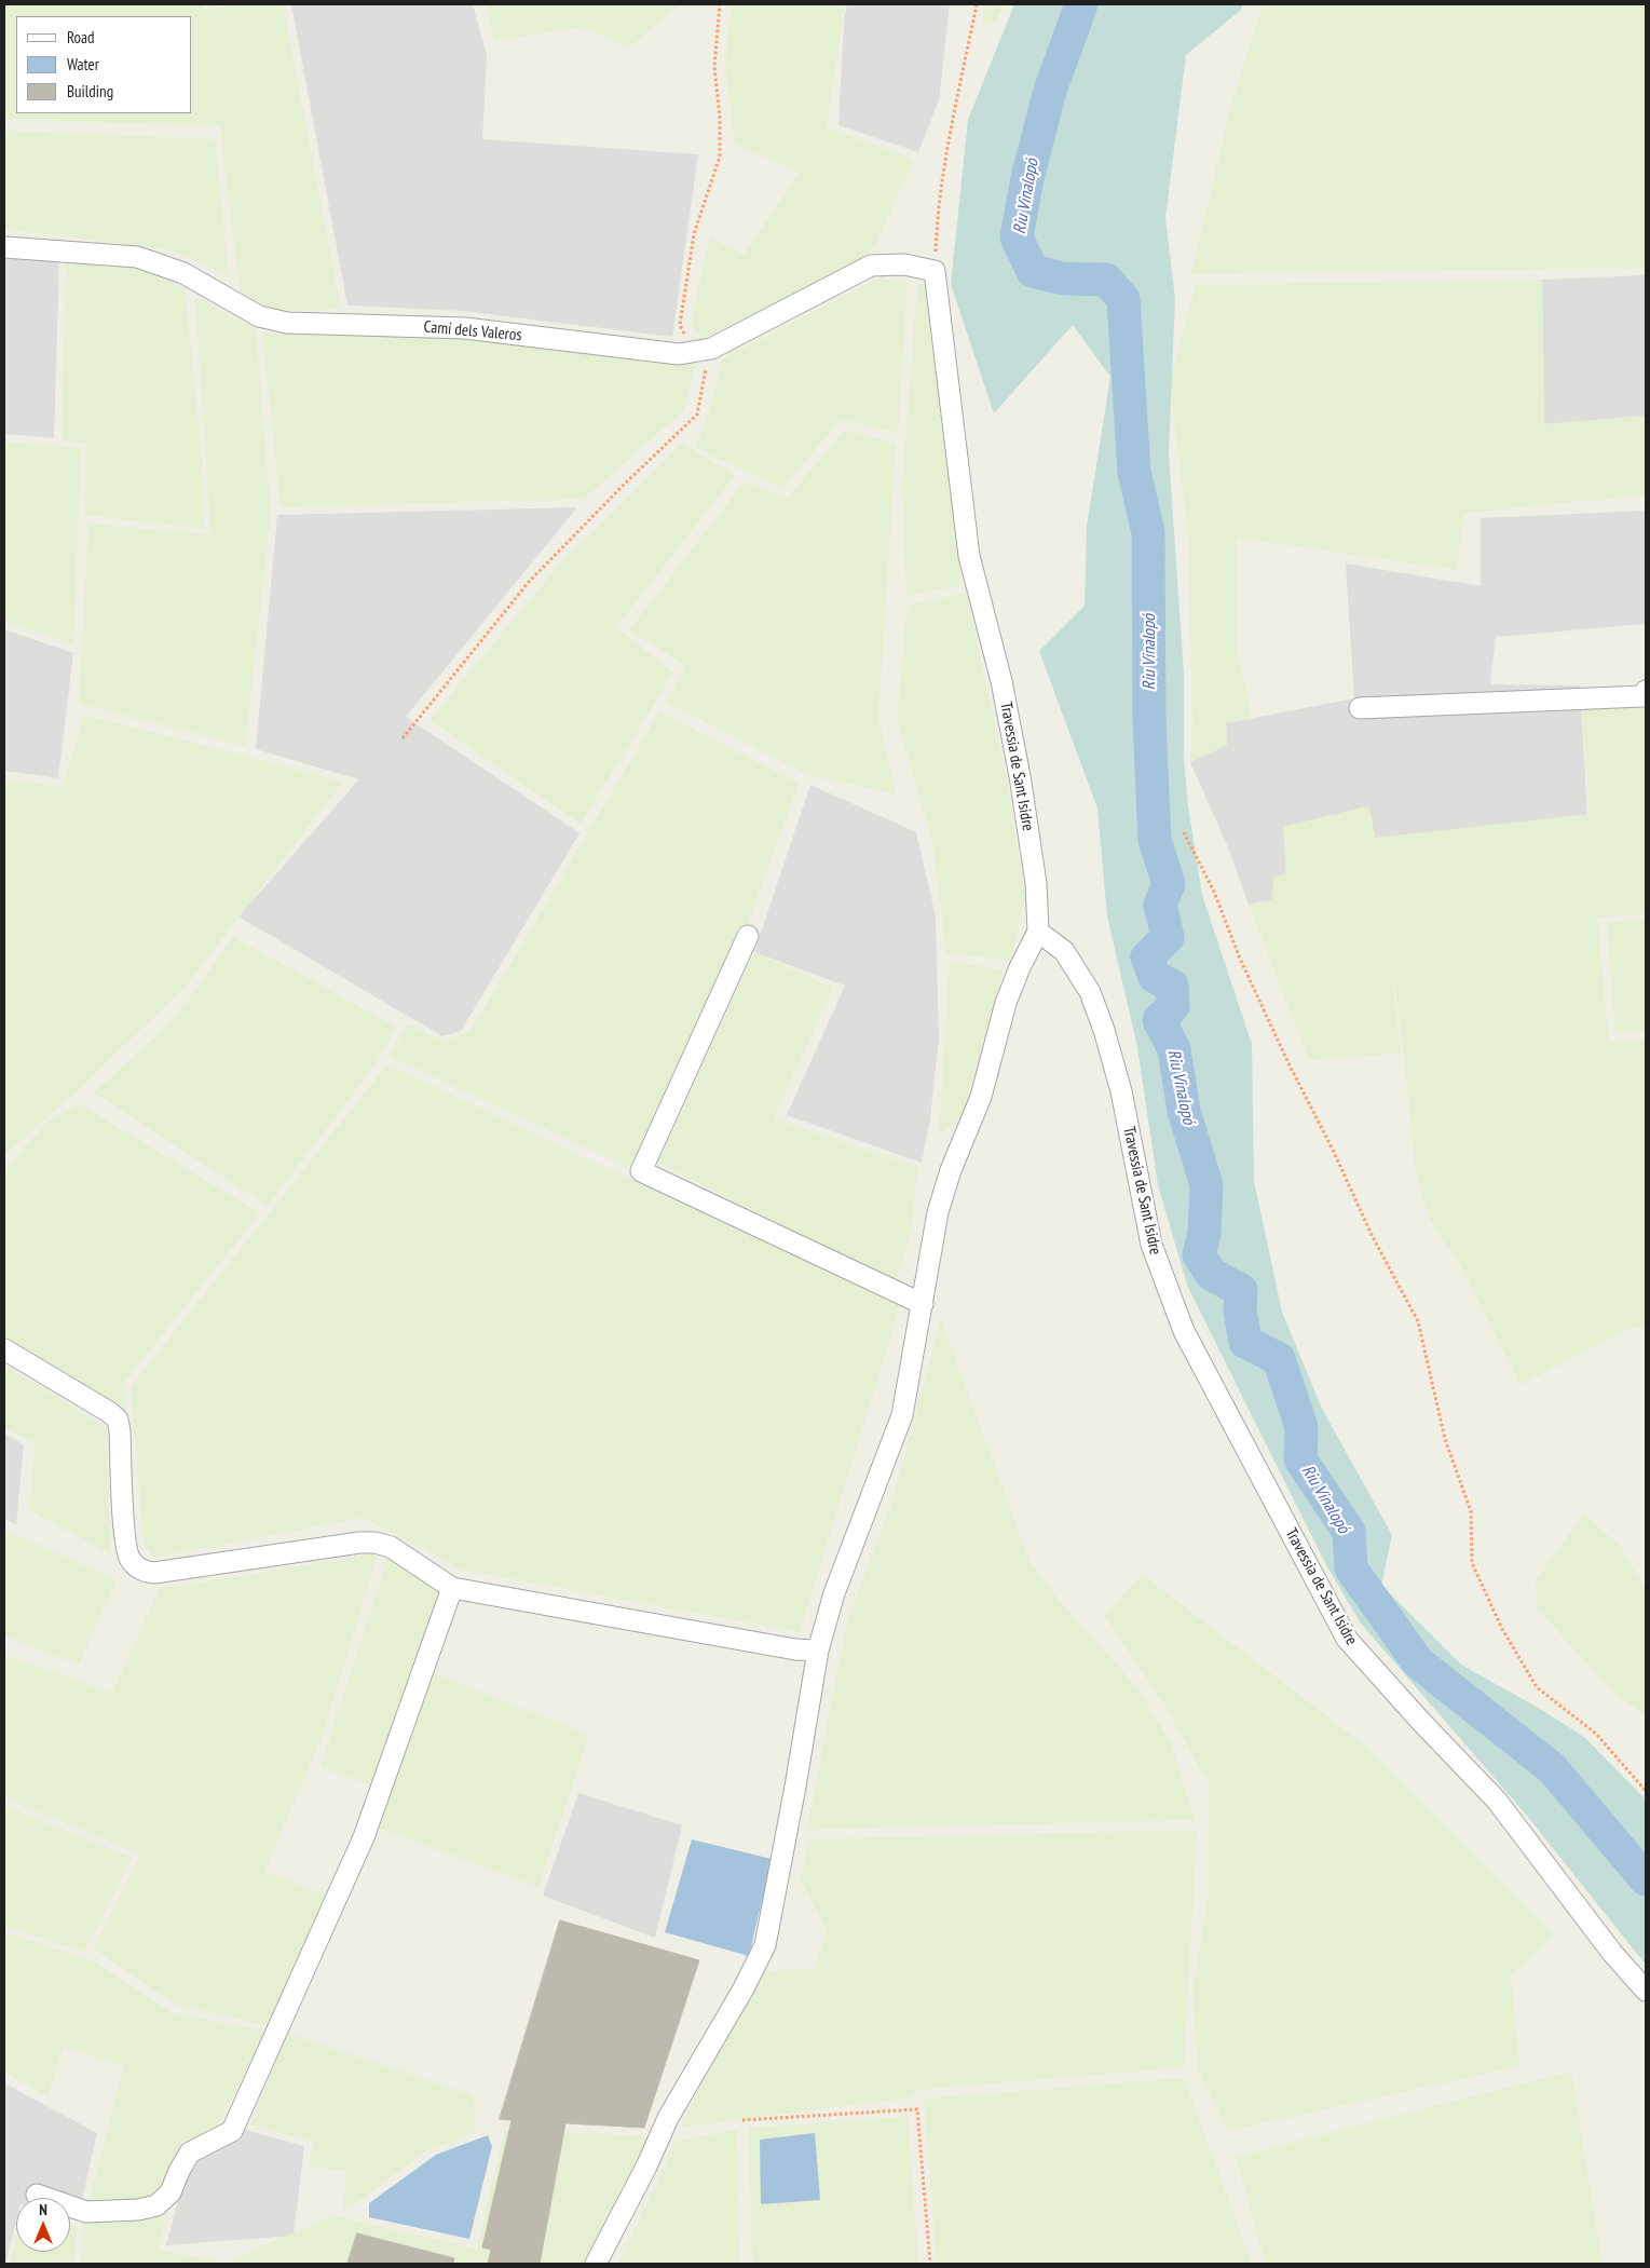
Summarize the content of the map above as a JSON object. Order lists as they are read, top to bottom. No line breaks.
{"streets":{"street":["Camí dels Valeros","Travessia de Sant Isidre"]},"crossings":[["Camí dels Valeros","Travessia de Sant Isidre"]],"water":["Riu Vinalopó"],"legend":["Road","Water","Building"],"north":"top"}
